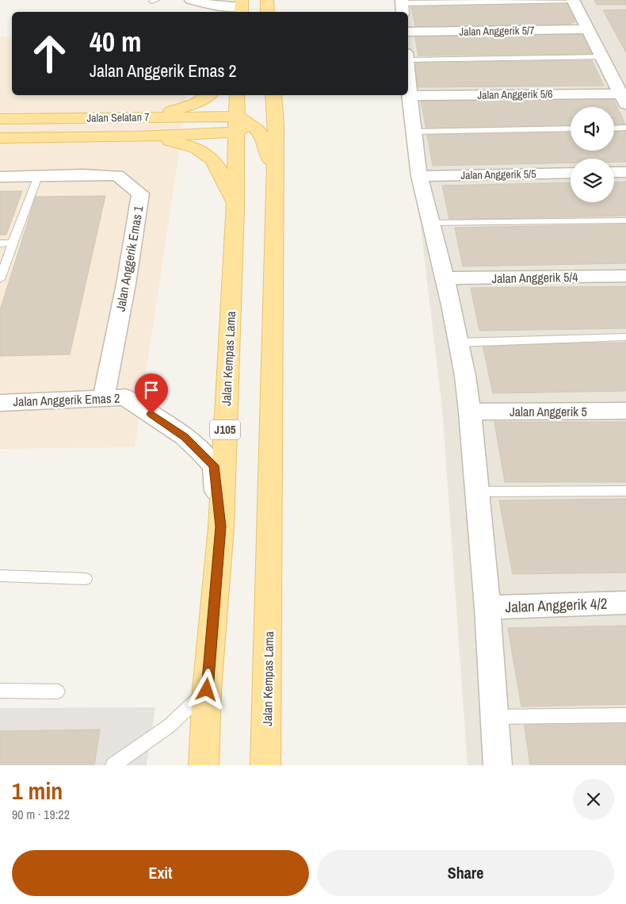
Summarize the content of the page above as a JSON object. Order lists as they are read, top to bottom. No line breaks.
{"streets":{"main road":["Jalan Selatan 7","Jalan Kempas Lama","J105"],"street":["Jalan Anggerik 5/7","Jalan Anggerik 5/6","Jalan Anggerik 5/5","Jalan Anggerik Emas 1","Jalan Anggerik 5/4","Jalan Anggerik Emas 2","Jalan Anggerik 5","Jalan Anggerik 4/2"]},"crossings":[["Jalan Selatan 7","Jalan Kempas Lama"],["Jalan Anggerik Emas 1","Jalan Anggerik Emas 2"],["Jalan Kempas Lama","Jalan Anggerik Emas 2"]],"page":{"turn":["40 m","Jalan Anggerik Emas 2"],"heading":["1 min","90 m · 19:22"],"buttons":["Exit","Share"]}}
